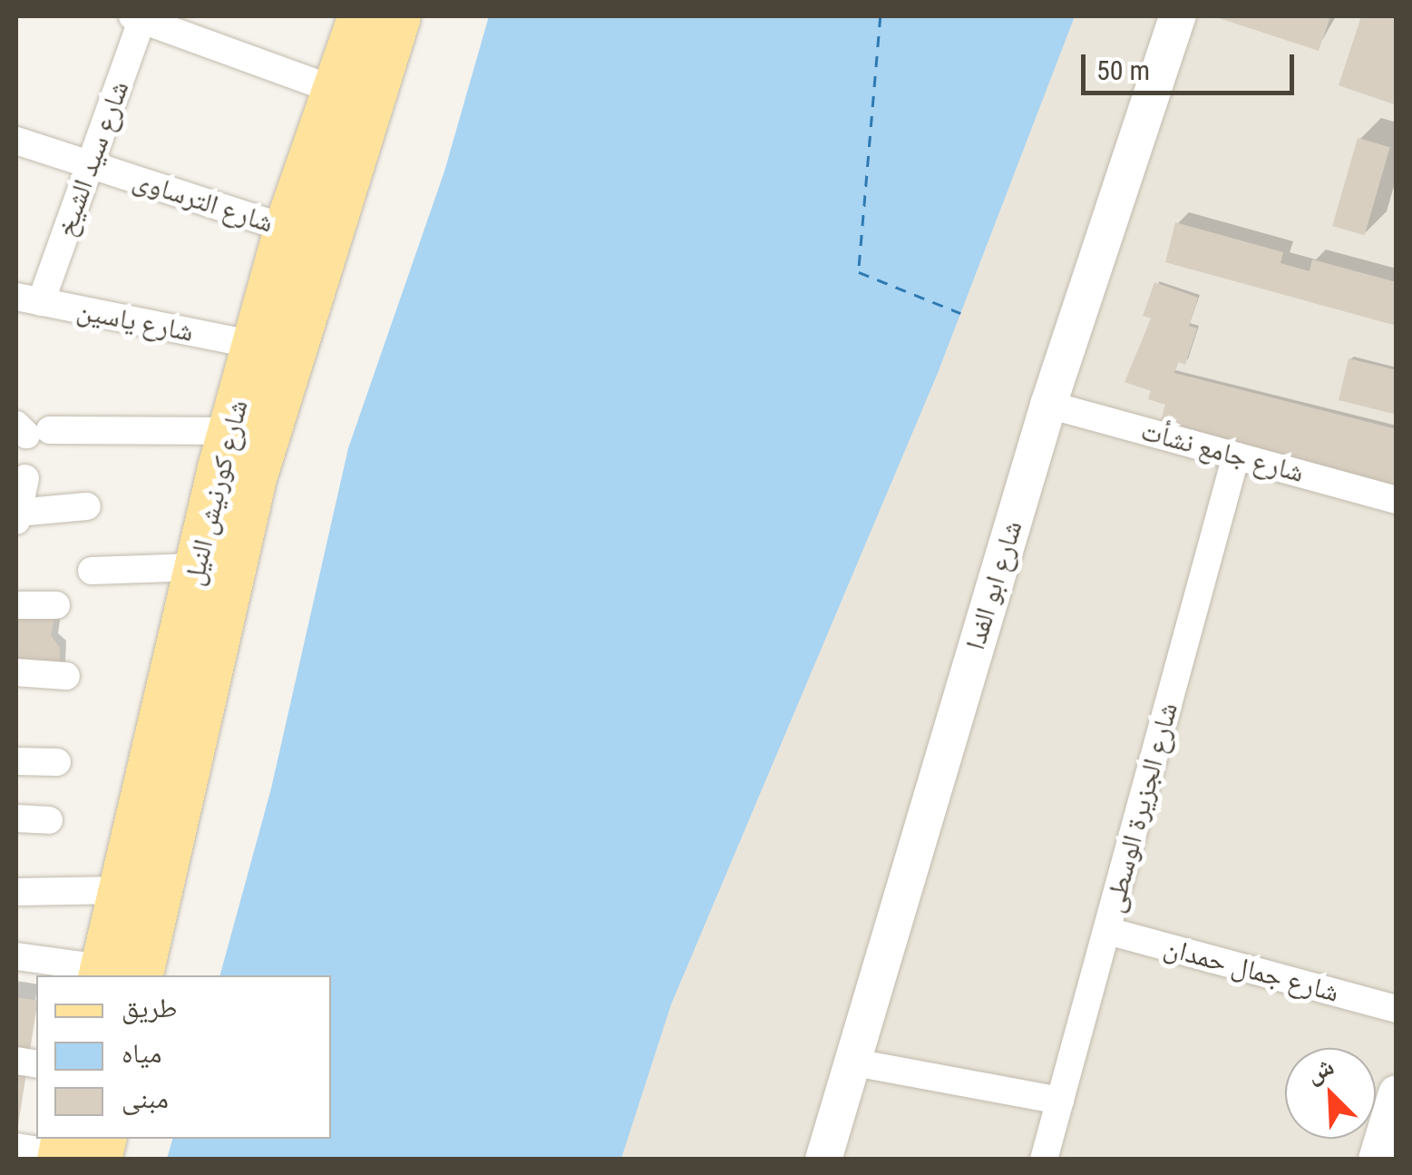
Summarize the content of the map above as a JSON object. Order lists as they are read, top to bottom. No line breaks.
{"streets":{"main road":["شارع كورنيش النيل"],"street":["شارع سيد الشيخ","شارع الترساوى","شارع ياسين","شارع جامع نشأت","شارع ابو الفدا","شارع الجزيرة الوسطى","شارع جمال حمدان"]},"crossings":[["شارع سيد الشيخ","شارع الترساوى"],["شارع سيد الشيخ","شارع ياسين"],["شارع الترساوى","شارع كورنيش النيل"],["شارع ياسين","شارع كورنيش النيل"],["شارع جامع نشأت","شارع ابو الفدا"],["شارع جامع نشأت","شارع الجزيرة الوسطى"],["شارع الجزيرة الوسطى","شارع جمال حمدان"]],"legend":["طريق","مياه","مبنى"],"scale_bar":"50 m","north":"top left"}
